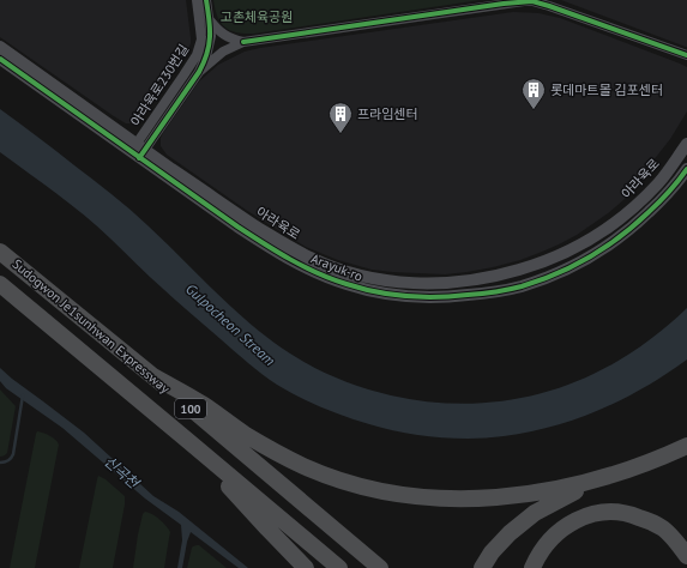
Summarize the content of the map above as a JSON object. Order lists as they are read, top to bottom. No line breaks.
{"streets":{"highway":["Sudogwon Je1sunhwan Expressway","100"],"street":["아라육로230번길","아라육로","Arayuk-ro"]},"crossings":[["아라육로230번길","아라육로"],["아라육로230번길","Arayuk-ro"],["아라육로","Arayuk-ro"]],"water":["Gulpocheon Stream","신곡천"],"parks":["고촌체육공원"],"places":{"building":["롯데마트몰 김포센터","프라임센터"]}}
